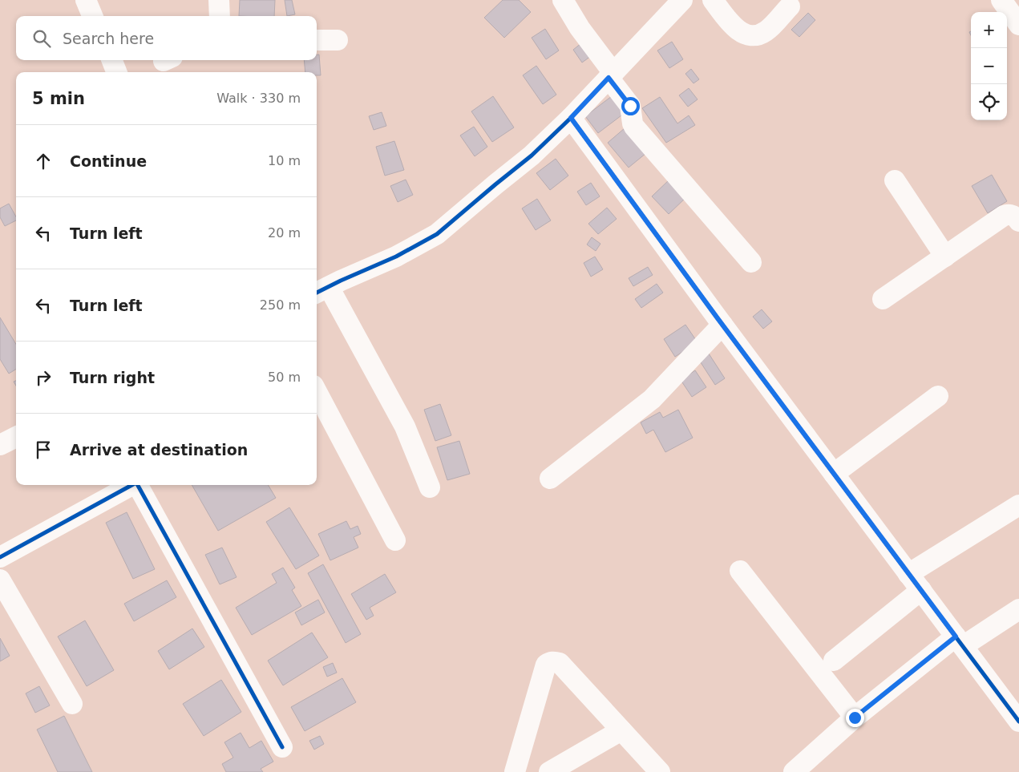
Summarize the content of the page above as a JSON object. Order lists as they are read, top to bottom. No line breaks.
{"page":{"map_buttons":["+","−"],"search":"Search here","heading":["5 min","Walk · 330 m"],"list":[["Continue","10 m"],["Turn left","20 m"],["Turn left","250 m"],["Turn right","50 m"],"Arrive at destination"]}}
